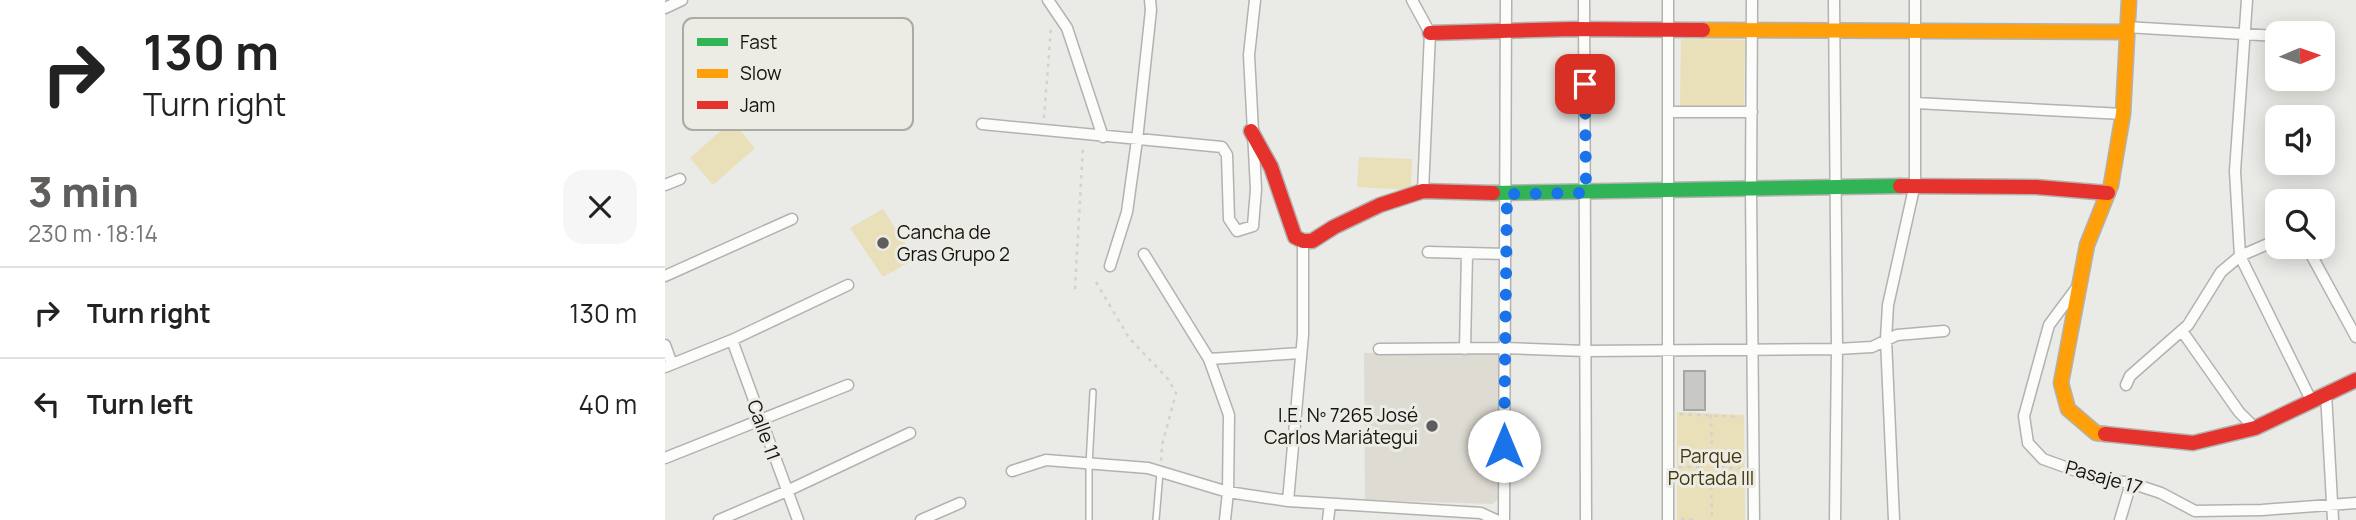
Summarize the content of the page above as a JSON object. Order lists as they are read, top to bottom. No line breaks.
{"streets":{"street":["Calle 11","Pasaje 17"]},"parks":["Parque Portada III"],"places":["Cancha de Gras Grupo 2","I.E. Nº 7265 José Carlos Mariátegui"],"legend":["Fast","Slow","Jam"],"north":"right","page":{"turn":["130 m","Turn right"],"heading":["3 min","230 m · 18:14"],"list":[{"name":"Turn right","value":"130 m"},{"name":"Turn left","value":"40 m"}]}}
